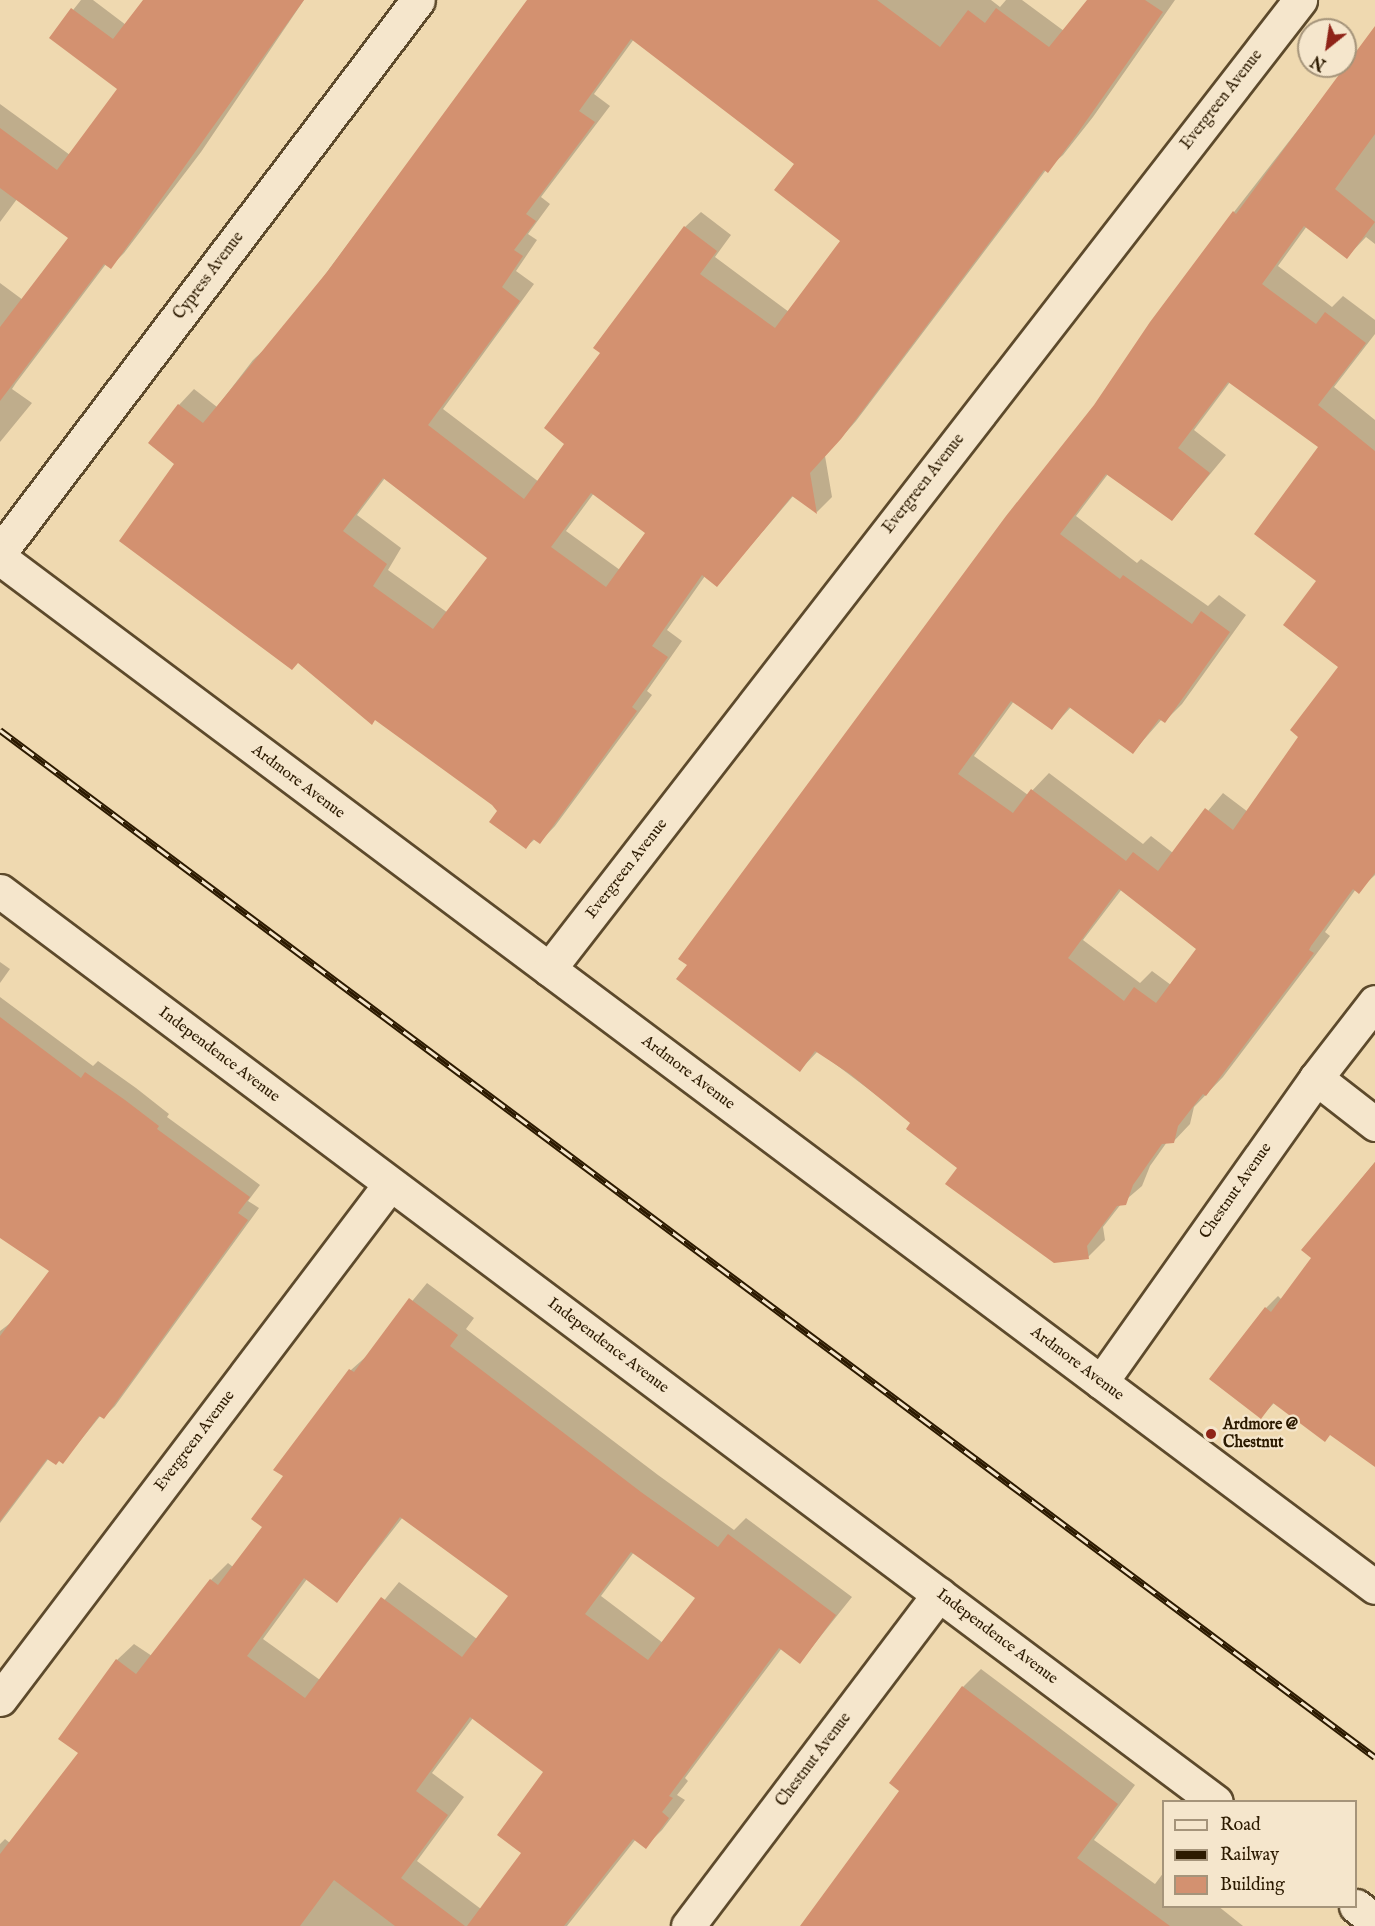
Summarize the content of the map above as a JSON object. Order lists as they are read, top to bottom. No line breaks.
{"streets":{"street":["Evergreen Avenue","Cypress Avenue","Ardmore Avenue","Independence Avenue","Chestnut Avenue"]},"crossings":[["Evergreen Avenue","Ardmore Avenue"],["Evergreen Avenue","Independence Avenue"],["Ardmore Avenue","Chestnut Avenue"],["Independence Avenue","Chestnut Avenue"]],"places":["Ardmore @ Chestnut"],"legend":["Road","Railway","Building"],"north":"bottom left"}
